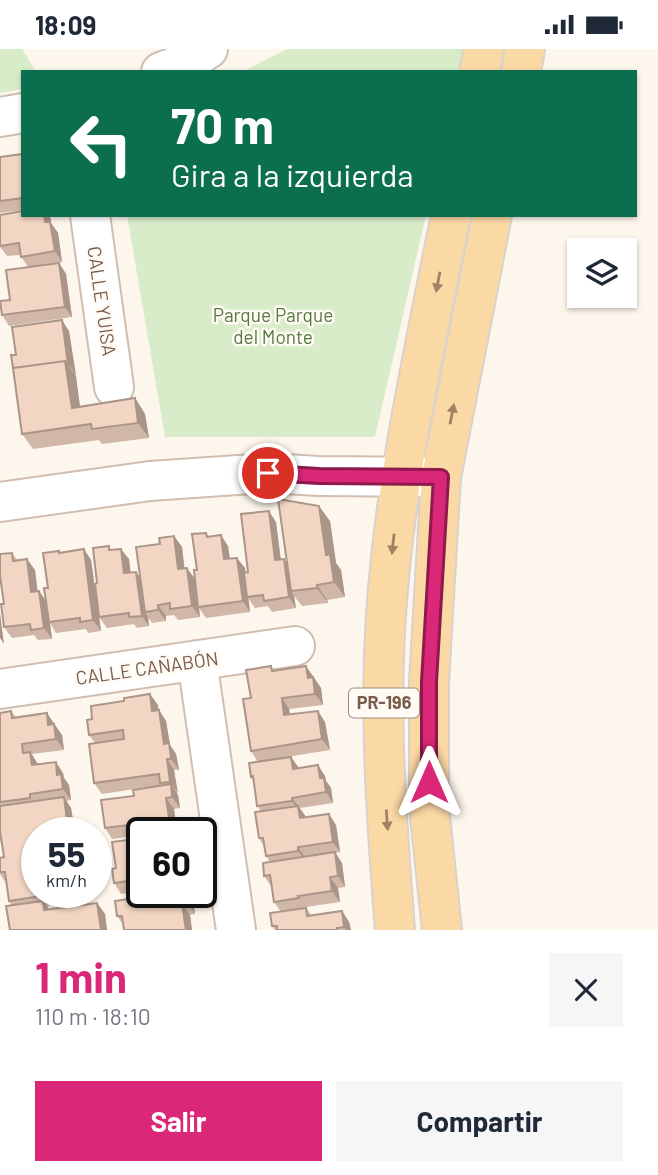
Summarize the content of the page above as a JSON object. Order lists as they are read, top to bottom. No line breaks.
{"streets":{"main road":["PR-196"],"street":["CALLE YUISA","CALLE CAÑABÓN"]},"parks":["Parque Parque del Monte"],"page":{"status":"18:09","turn":["70 m","Gira a la izquierda"],"speed":"55 km/h","limit":"60","heading":["1 min","110 m · 18:10"],"buttons":["Salir","Compartir"]}}
